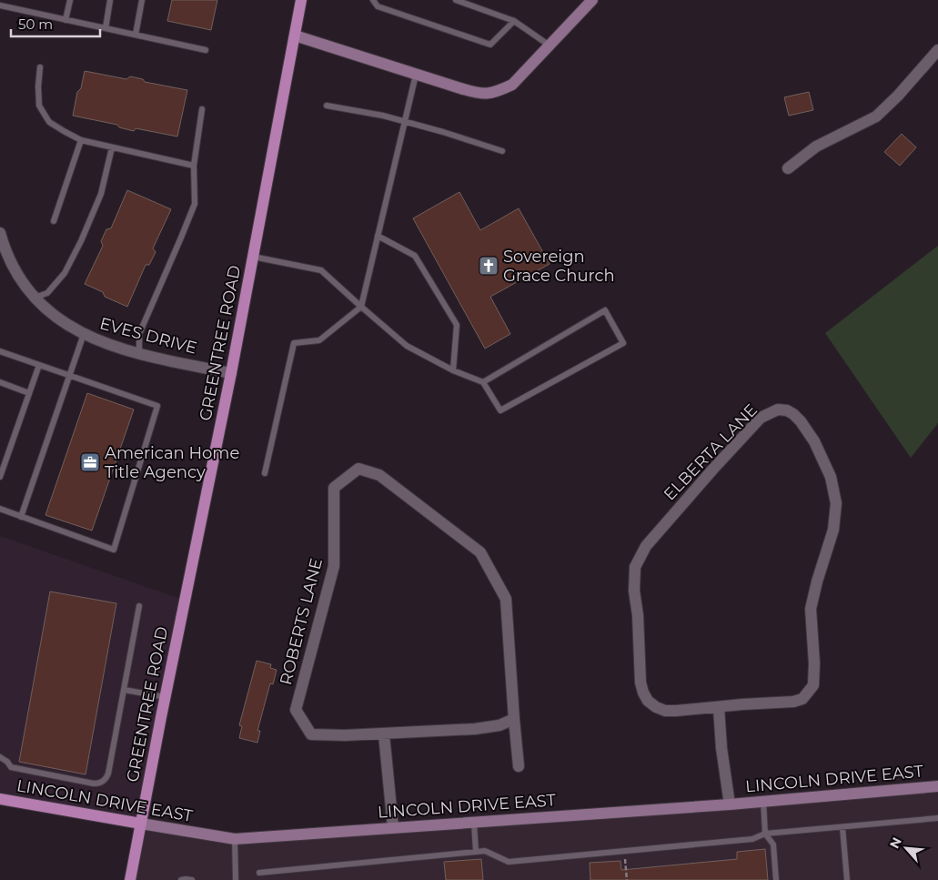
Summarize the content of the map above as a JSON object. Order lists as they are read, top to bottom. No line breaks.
{"streets":{"main road":["GREENTREE ROAD","LINCOLN DRIVE EAST"],"street":["EVES DRIVE","ELBERTA LANE","ROBERTS LANE"]},"crossings":[["EVES DRIVE","GREENTREE ROAD"],["GREENTREE ROAD","LINCOLN DRIVE EAST"]],"places":{"church":["Sovereign Grace Church"],"office":["American Home Title Agency"]},"scale_bar":"50 m","north":"top left"}
